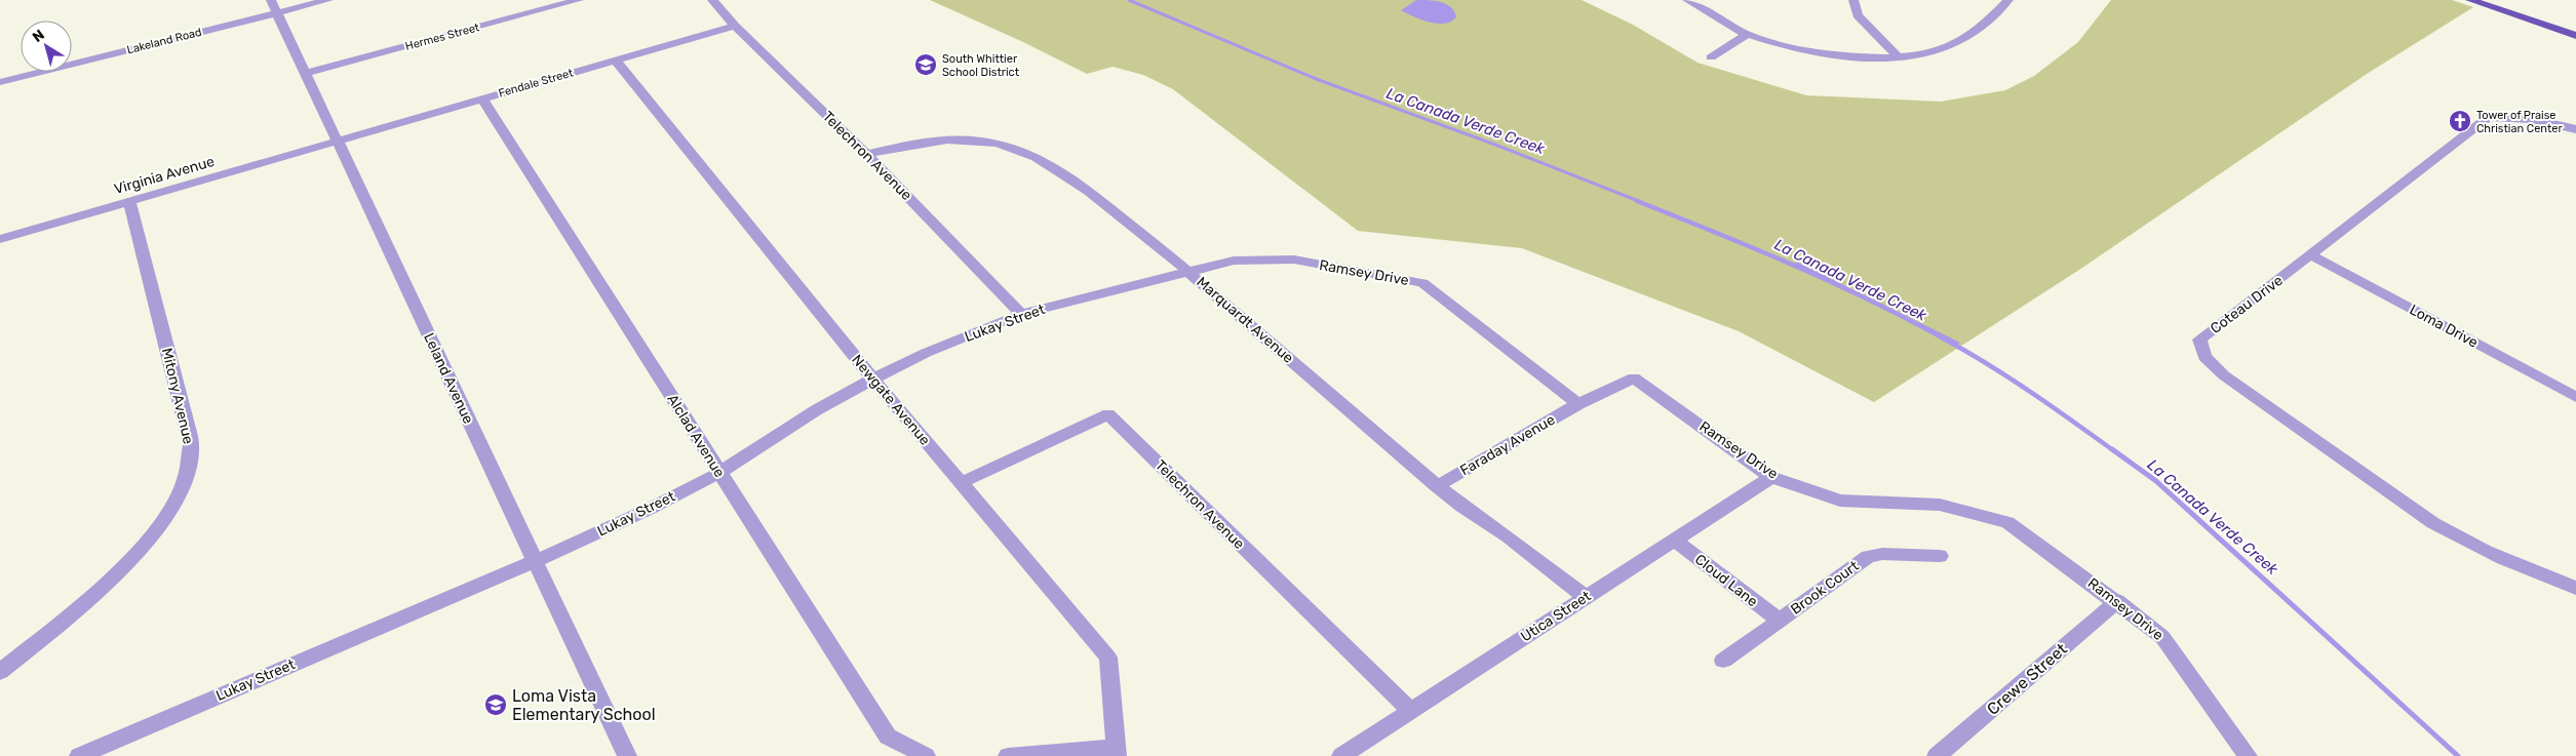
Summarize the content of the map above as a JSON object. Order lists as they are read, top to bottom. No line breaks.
{"streets":{"street":["Hermes Street","Lakeland Road","Fendale Street","Telechron Avenue","Virginia Avenue","Ramsey Drive","Coteau Drive","Marquardt Avenue","Lukay Street","Loma Drive","Leland Avenue","Mitony Avenue","Newgate Avenue","Alclad Avenue","Faraday Avenue","Cloud Lane","Brook Court","Utica Street","Crewe Street"]},"crossings":[["Hermes Street","Leland Avenue"],["Lakeland Road","Leland Avenue"],["Fendale Street","Telechron Avenue"],["Fendale Street","Virginia Avenue"],["Fendale Street","Leland Avenue"],["Fendale Street","Newgate Avenue"],["Fendale Street","Alclad Avenue"],["Telechron Avenue","Marquardt Avenue"],["Telechron Avenue","Lukay Street"],["Telechron Avenue","Newgate Avenue"],["Telechron Avenue","Utica Street"],["Virginia Avenue","Leland Avenue"],["Virginia Avenue","Mitony Avenue"],["Ramsey Drive","Marquardt Avenue"],["Ramsey Drive","Lukay Street"],["Ramsey Drive","Faraday Avenue"],["Ramsey Drive","Utica Street"],["Ramsey Drive","Crewe Street"],["Coteau Drive","Loma Drive"],["Marquardt Avenue","Lukay Street"],["Marquardt Avenue","Faraday Avenue"],["Marquardt Avenue","Utica Street"],["Lukay Street","Leland Avenue"],["Lukay Street","Newgate Avenue"],["Lukay Street","Alclad Avenue"],["Cloud Lane","Brook Court"],["Cloud Lane","Utica Street"]],"water":["La Canada Verde Creek"],"places":{"school or university":["South Whittier School District","Loma Vista Elementary School"],"church":["Tower of Praise Christian Center"]},"north":"top left"}
